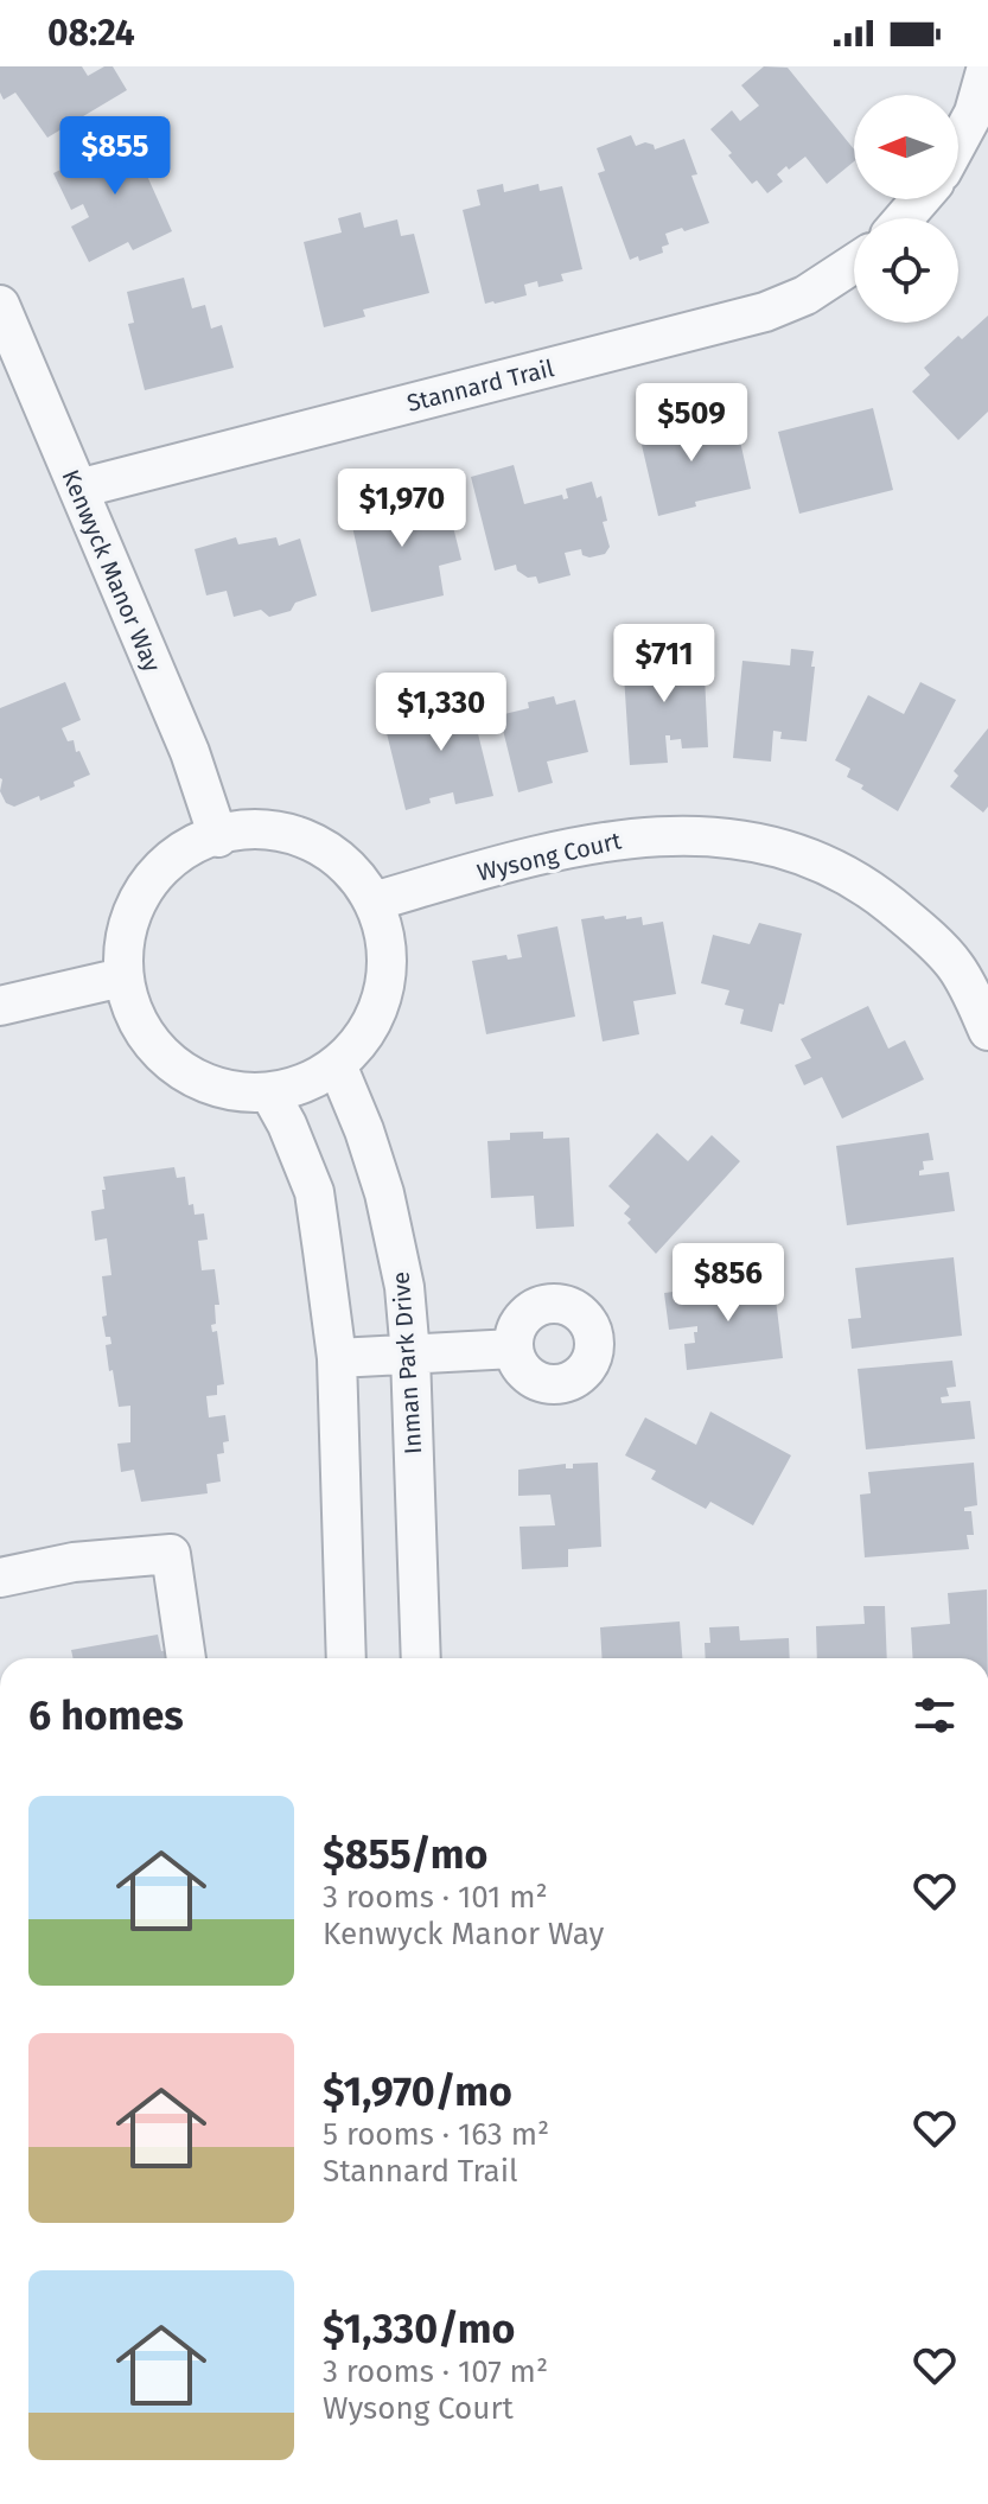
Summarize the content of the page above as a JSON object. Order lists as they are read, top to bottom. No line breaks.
{"streets":{"street":["Stannard Trail","Kenwyck Manor Way","Wysong Court","Inman Park Drive"]},"crossings":[["Stannard Trail","Kenwyck Manor Way"],["Kenwyck Manor Way","Wysong Court"],["Kenwyck Manor Way","Inman Park Drive"],["Wysong Court","Inman Park Drive"]],"north":"left","page":{"status":"08:24","price":["$855","$509","$1,970","$711","$1,330","$856"],"heading":"6 homes","list":[{"name":"$855/mo","note":"3 rooms · 101 m² · Kenwyck Manor Way"},{"name":"$1,970/mo","note":"5 rooms · 163 m² · Stannard Trail"},{"name":"$1,330/mo","note":"3 rooms · 107 m² · Wysong Court"}]}}
